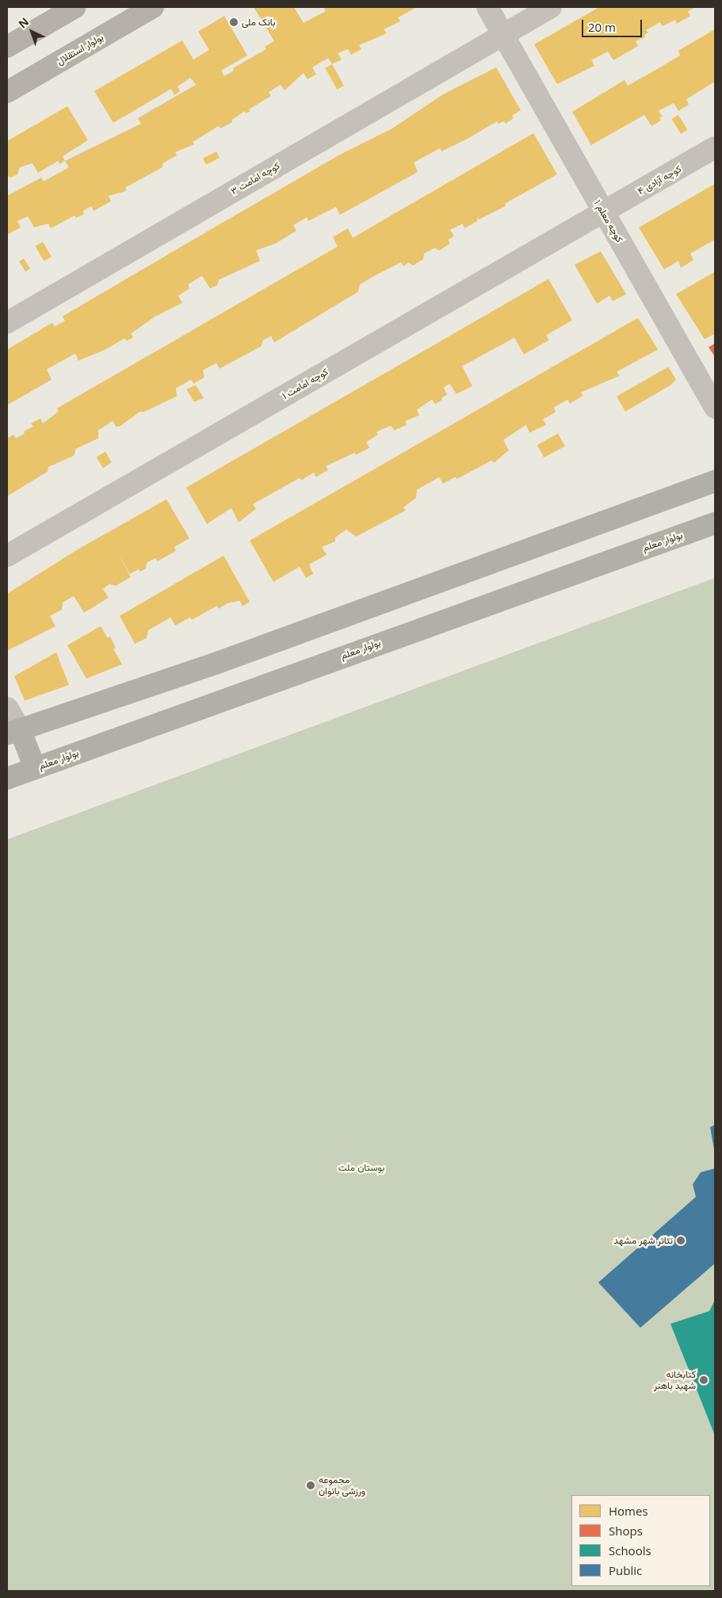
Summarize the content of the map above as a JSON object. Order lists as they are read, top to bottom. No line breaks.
{"streets":{"main road":["بولوار استقلال","بولوار معلم"],"street":["کوچه امامت ۳","کوچه آزادی ۴","کوچه معلم ۱","کوچه امامت ۱"]},"crossings":[["کوچه امامت ۳","کوچه معلم ۱"],["کوچه آزادی ۴","کوچه معلم ۱"],["کوچه آزادی ۴","کوچه امامت ۱"],["کوچه معلم ۱","کوچه امامت ۱"]],"parks":["بوستان ملت"],"places":["بانک ملی","تئاتر شهر مشهد","کتابخانه شهید باهنر","مجموعه ورزشی بانوان"],"legend":["Homes","Shops","Schools","Public"],"scale_bar":"20 m","north":"top left"}
